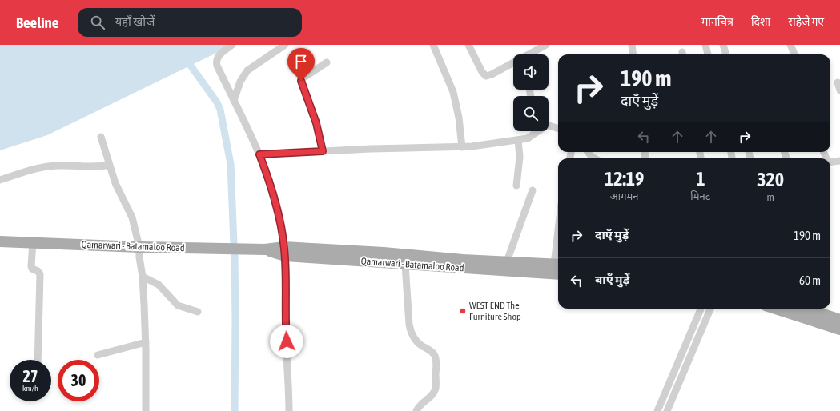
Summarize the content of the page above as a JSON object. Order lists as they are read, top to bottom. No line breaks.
{"streets":{"main road":["Qamarwari - Batamaloo Road"]},"places":["WEST END The Furniture Shop"],"page":{"header":"Beeline","search":"यहाँ खोजें","nav":["मानचित्र","दिशा","सहेजे गए"],"turn":["190 m","दाएँ मुड़ें"],"eta":["12:19","आगमन","1","मिनट","320","m"],"list":[{"name":"दाएँ मुड़ें","value":"190 m"},{"name":"बाएँ मुड़ें","value":"60 m"}],"speed":"27 km/h","limit":"30"}}
